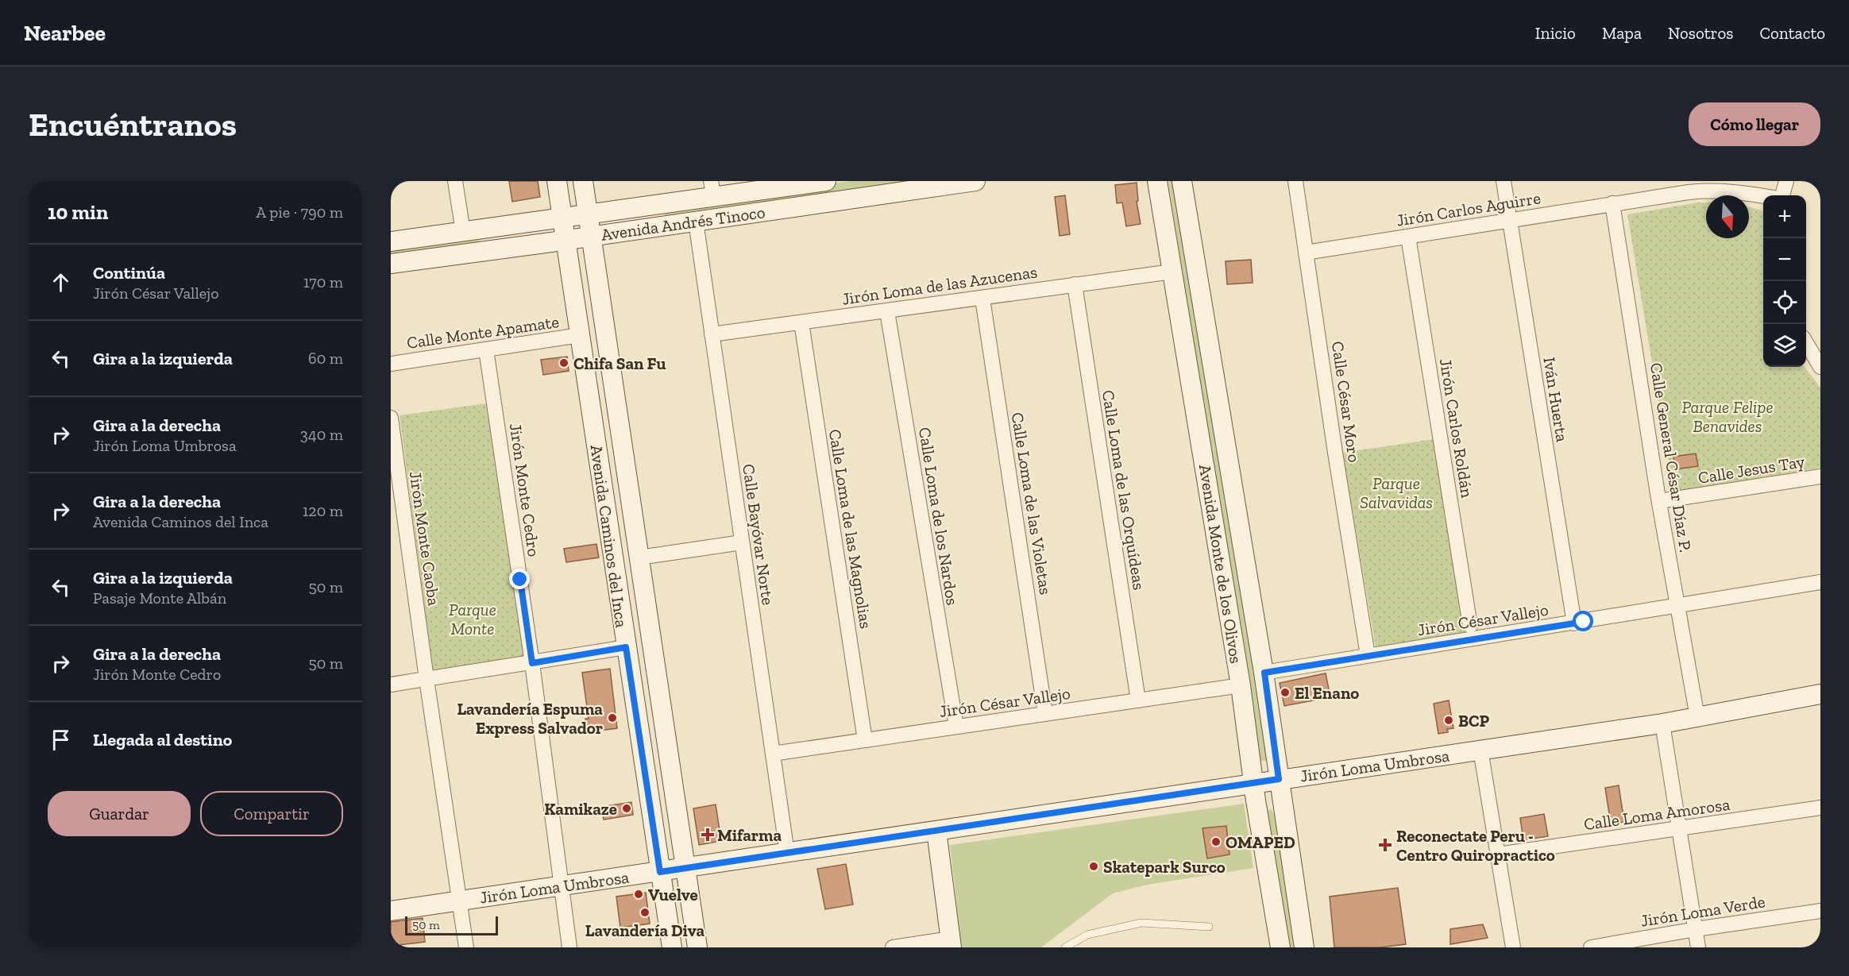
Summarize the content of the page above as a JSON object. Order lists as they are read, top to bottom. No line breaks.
{"streets":{"street":["Jirón Carlos Aguirre","Avenida Andrés Tinoco","Jirón Loma de las Azucenas","Calle Monte Apamate","Iván Huerta","Calle César Moro","Jirón Carlos Roldán","Calle General César Díaz P.","Calle Jesus Tay","Jirón Monte Cedro","Calle Loma de las Orquídeas","Calle Loma de las Violetas","Calle Loma de los Nardos","Calle Loma de las Magnolias","Calle Bayóvar Norte","Avenida Caminos del Inca","Jirón Monte Caoba","Avenida Monte de los Olivos","Jirón César Vallejo","Jirón Loma Umbrosa","Calle Loma Amorosa","Jirón Loma Verde"]},"crossings":[["Jirón Carlos Aguirre","Iván Huerta"],["Jirón Carlos Aguirre","Calle César Moro"],["Jirón Carlos Aguirre","Jirón Carlos Roldán"],["Jirón Carlos Aguirre","Calle General César Díaz P."],["Avenida Andrés Tinoco","Calle Bayóvar Norte"],["Avenida Andrés Tinoco","Avenida Caminos del Inca"],["Jirón Loma de las Azucenas","Calle Loma de las Orquídeas"],["Jirón Loma de las Azucenas","Calle Loma de las Violetas"],["Jirón Loma de las Azucenas","Calle Loma de los Nardos"],["Jirón Loma de las Azucenas","Calle Loma de las Magnolias"],["Jirón Loma de las Azucenas","Calle Bayóvar Norte"],["Jirón Loma de las Azucenas","Avenida Monte de los Olivos"],["Calle Monte Apamate","Jirón Monte Cedro"],["Calle Monte Apamate","Avenida Caminos del Inca"],["Iván Huerta","Jirón César Vallejo"],["Calle César Moro","Jirón César Vallejo"],["Calle General César Díaz P.","Calle Jesus Tay"],["Calle General César Díaz P.","Jirón César Vallejo"],["Calle General César Díaz P.","Jirón Loma Umbrosa"],["Jirón Monte Cedro","Jirón Loma Umbrosa"],["Calle Loma de las Orquídeas","Jirón César Vallejo"],["Calle Loma de las Violetas","Jirón César Vallejo"],["Calle Loma de los Nardos","Jirón César Vallejo"],["Calle Loma de las Magnolias","Jirón César Vallejo"],["Calle Bayóvar Norte","Jirón César Vallejo"],["Calle Bayóvar Norte","Jirón Loma Umbrosa"],["Avenida Caminos del Inca","Jirón Loma Umbrosa"],["Jirón Monte Caoba","Jirón Loma Umbrosa"],["Avenida Monte de los Olivos","Jirón César Vallejo"],["Avenida Monte de los Olivos","Jirón Loma Umbrosa"]],"parks":["Parque Felipe Benavides","Parque Salvavidas","Parque Monte"],"places":{"other":["Chifa San Fu","El Enano","Lavandería Espuma Express Salvador","BCP","Kamikaze","OMAPED","Skatepark Surco","Vuelve","Lavandería Diva"],"health":["Mifarma","Reconectate Peru - Centro Quiropractico"]},"scale_bar":"50 m","north":"bottom","page":{"header":"Nearbee","nav":["Inicio","Mapa","Nosotros","Contacto"],"buttons":["Cómo llegar",["Guardar","Compartir"]],"title":"Encuéntranos","heading":["10 min","A pie · 790 m"],"map_buttons":["+","−"],"list":[["Continúa","Jirón César Vallejo","170 m"],["Gira a la izquierda","60 m"],["Gira a la derecha","Jirón Loma Umbrosa","340 m"],["Gira a la derecha","Avenida Caminos del Inca","120 m"],["Gira a la izquierda","Pasaje Monte Albán","50 m"],["Gira a la derecha","Jirón Monte Cedro","50 m"],"Llegada al destino"],"scale":"50 m"}}
